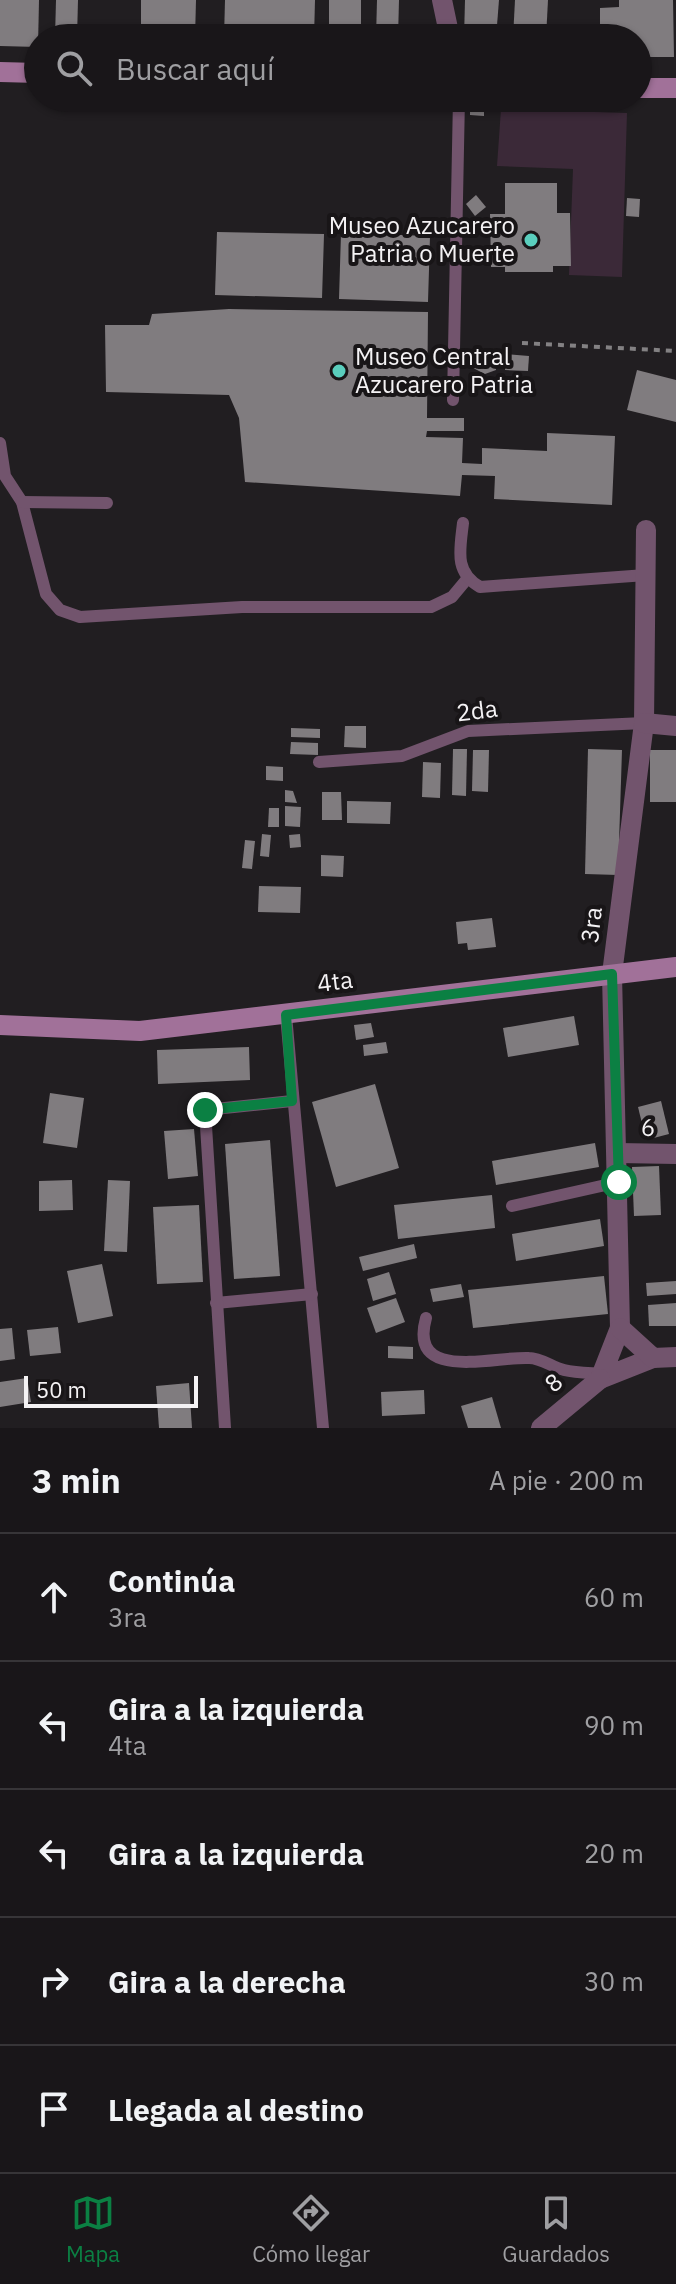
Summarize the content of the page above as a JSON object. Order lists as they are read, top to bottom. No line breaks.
{"streets":{"street":["3ra","4ta","6","8"],"lane":["2da"]},"crossings":[["2da","3ra"],["3ra","4ta"],["3ra","6"]],"places":["Museo Azucarero Patria o Muerte","Museo Central Azucarero Patria"],"scale_bar":"50 m","page":{"search":"Buscar aquí","scale":"50 m","heading":["3 min","A pie · 200 m"],"list":[["Continúa","3ra","60 m"],["Gira a la izquierda","4ta","90 m"],["Gira a la izquierda","20 m"],["Gira a la derecha","30 m"],"Llegada al destino"],"nav":["Mapa","Cómo llegar","Guardados"]}}
